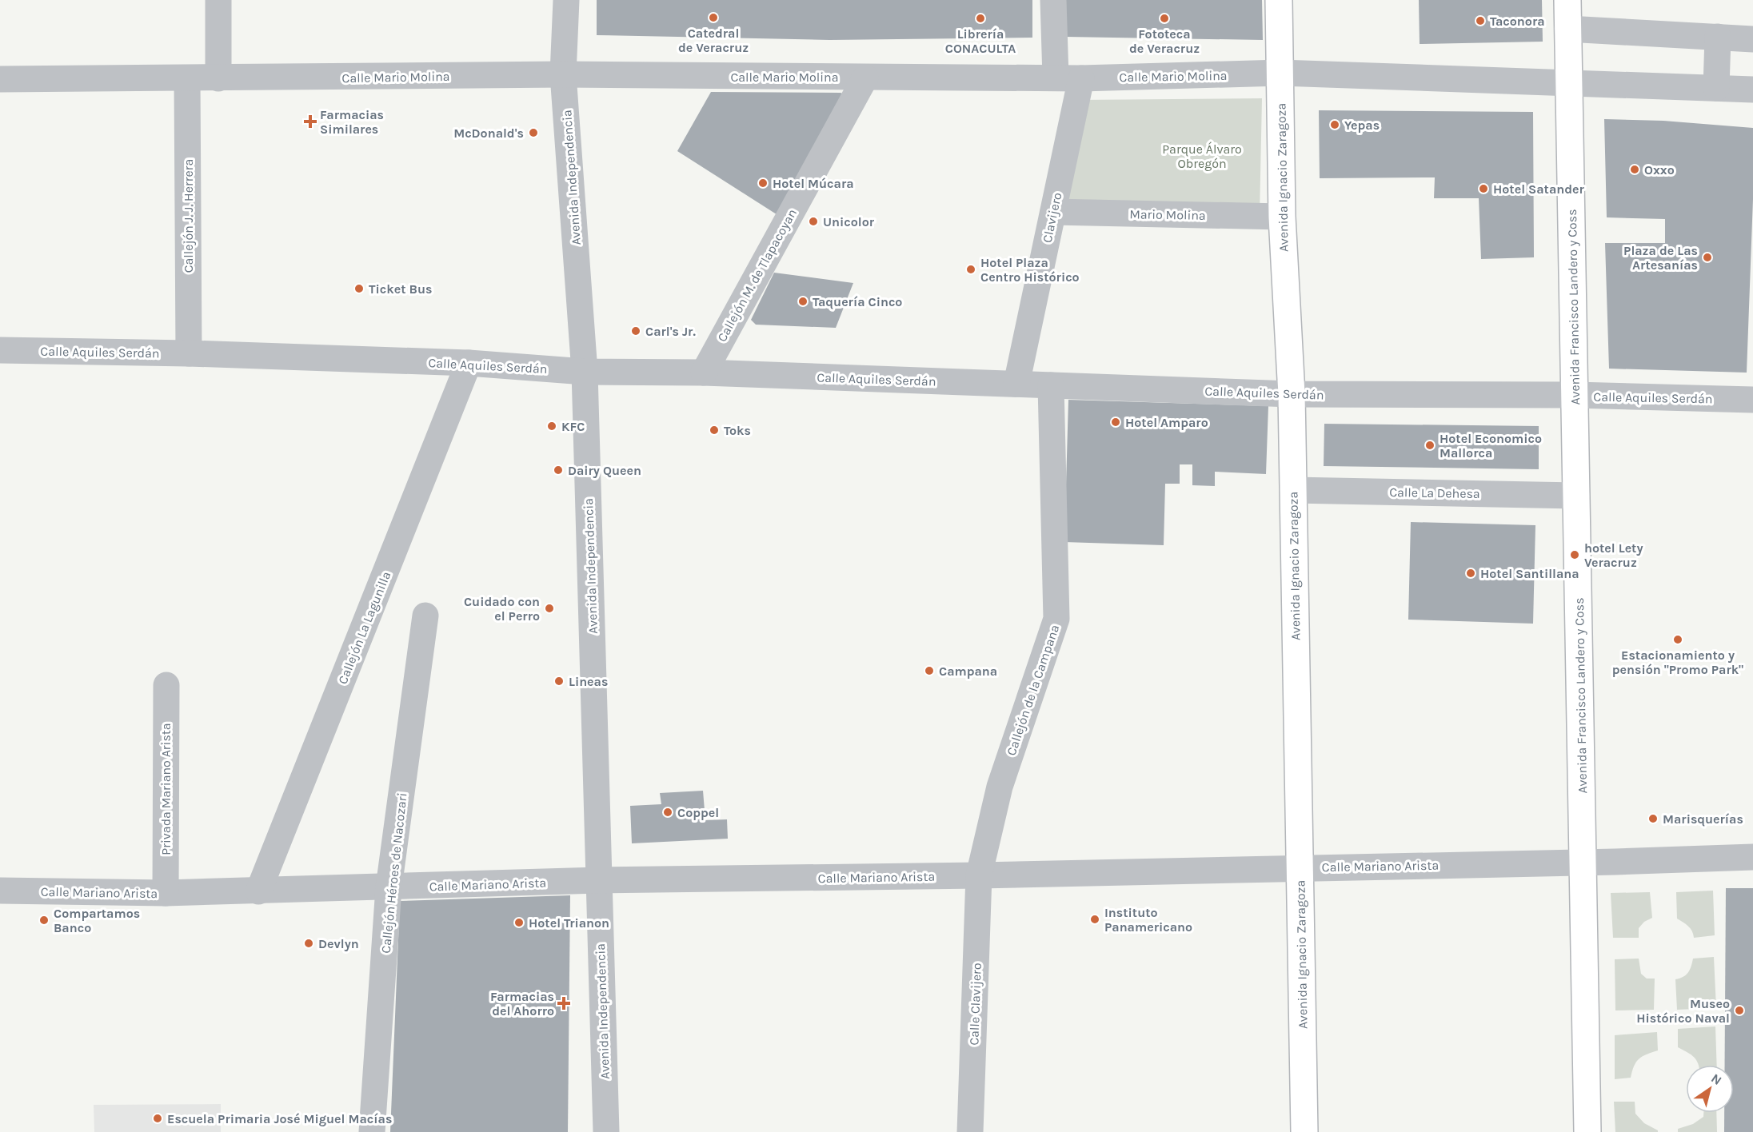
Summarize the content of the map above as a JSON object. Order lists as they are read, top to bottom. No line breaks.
{"streets":{"main road":["Avenida Ignacio Zaragoza","Avenida Francisco Landero y Coss"],"street":["Calle Mario Molina","Avenida Independencia","Mario Molina","Callejón J. J. Herrera","Clavijero","Callejón M. de Tlapacoyan","Calle Aquiles Serdán","Calle La Dehesa","Callejón La Lagunilla","Callejón de la Campana","Privada Mariano Arista","Calle Mariano Arista","Callejón Héroes de Nacozari","Calle Clavijero"]},"crossings":[["Calle Mario Molina","Avenida Independencia"],["Calle Mario Molina","Avenida Ignacio Zaragoza"],["Calle Mario Molina","Callejón J. J. Herrera"],["Calle Mario Molina","Clavijero"],["Calle Mario Molina","Callejón M. de Tlapacoyan"],["Calle Mario Molina","Avenida Francisco Landero y Coss"],["Avenida Independencia","Calle Aquiles Serdán"],["Avenida Independencia","Calle Mariano Arista"],["Avenida Ignacio Zaragoza","Mario Molina"],["Avenida Ignacio Zaragoza","Calle Aquiles Serdán"],["Avenida Ignacio Zaragoza","Calle La Dehesa"],["Avenida Ignacio Zaragoza","Calle Mariano Arista"],["Mario Molina","Clavijero"],["Callejón J. J. Herrera","Calle Aquiles Serdán"],["Clavijero","Calle Aquiles Serdán"],["Callejón M. de Tlapacoyan","Calle Aquiles Serdán"],["Avenida Francisco Landero y Coss","Calle Aquiles Serdán"],["Avenida Francisco Landero y Coss","Calle La Dehesa"],["Avenida Francisco Landero y Coss","Calle Mariano Arista"],["Calle Aquiles Serdán","Callejón La Lagunilla"],["Calle Aquiles Serdán","Callejón de la Campana"],["Callejón La Lagunilla","Calle Mariano Arista"],["Callejón de la Campana","Calle Mariano Arista"],["Callejón de la Campana","Calle Clavijero"],["Privada Mariano Arista","Calle Mariano Arista"],["Calle Mariano Arista","Callejón Héroes de Nacozari"],["Calle Mariano Arista","Calle Clavijero"]],"parks":["Parque Álvaro Obregón"],"places":{"other":["Catedral de Veracruz","Librería CONACULTA","Fototeca de Veracruz","Taconora","Yepas","McDonald's","Oxxo","Hotel Múcara","Hotel Satander","Unicolor","Plaza de Las Artesanías","Hotel Plaza Centro Histórico","Ticket Bus","Taquería Cinco","Carl's Jr.","Hotel Amparo","KFC","Toks","Hotel Economico Mallorca","Dairy Queen","hotel Lety Veracruz","Hotel Santillana","Cuidado con el Perro","Estacionamiento y pensión \"Promo Park\"","Campana","Lineas","Coppel","Marisquerías","Instituto Panamericano","Compartamos Banco","Hotel Trianon","Devlyn","Museo Histórico Naval","Escuela Primaria José Miguel Macías"],"health":["Farmacias Similares","Farmacias del Ahorro"]},"north":"top right"}
